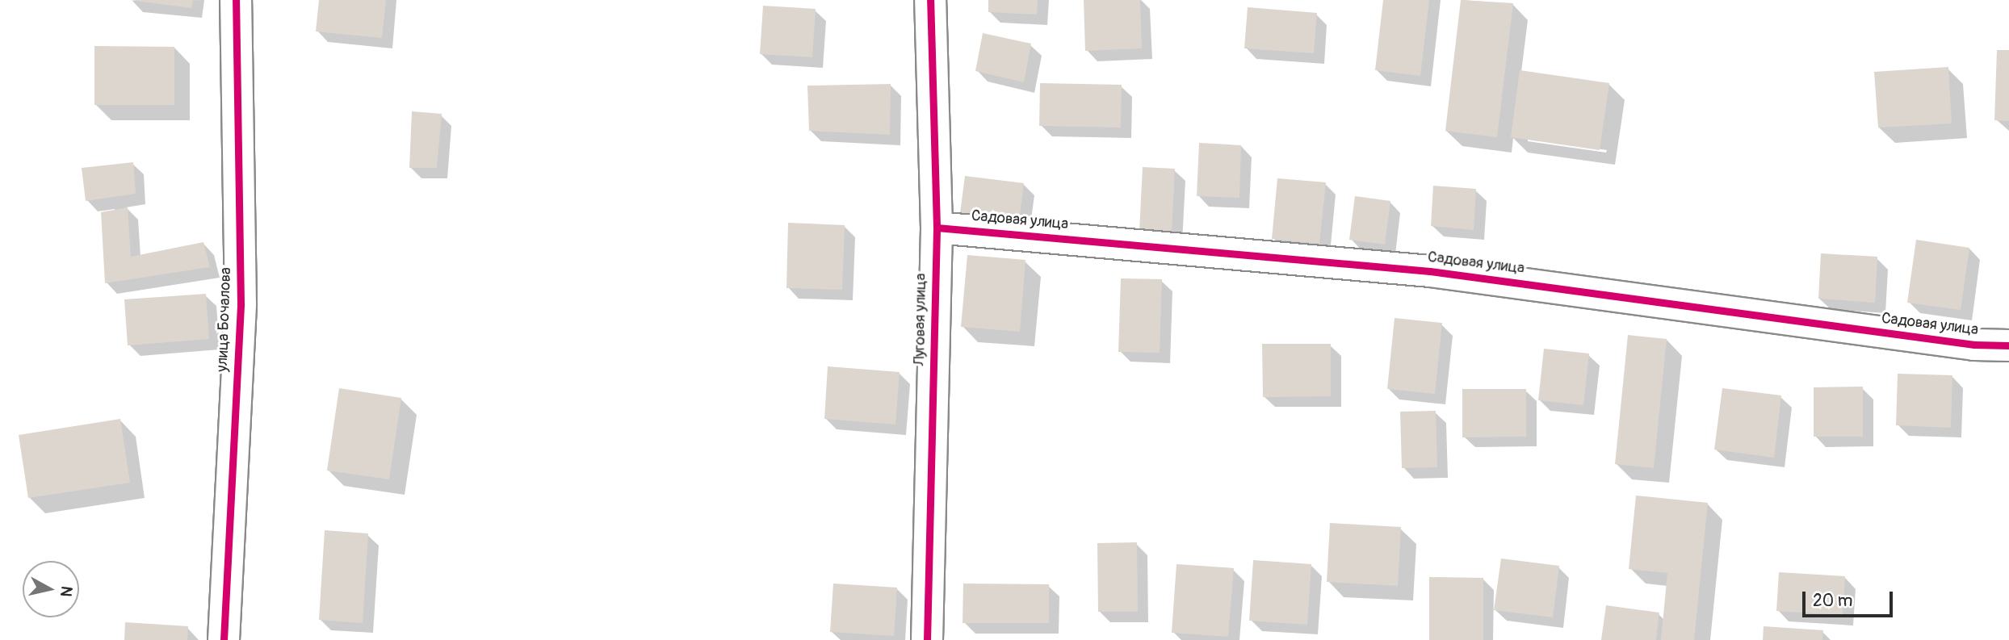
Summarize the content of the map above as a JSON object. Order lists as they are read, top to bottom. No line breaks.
{"streets":{"street":["Садовая улица","улица Бочалова","Луговая улица"]},"crossings":[["Садовая улица","Луговая улица"]],"scale_bar":"20 m","north":"right"}
